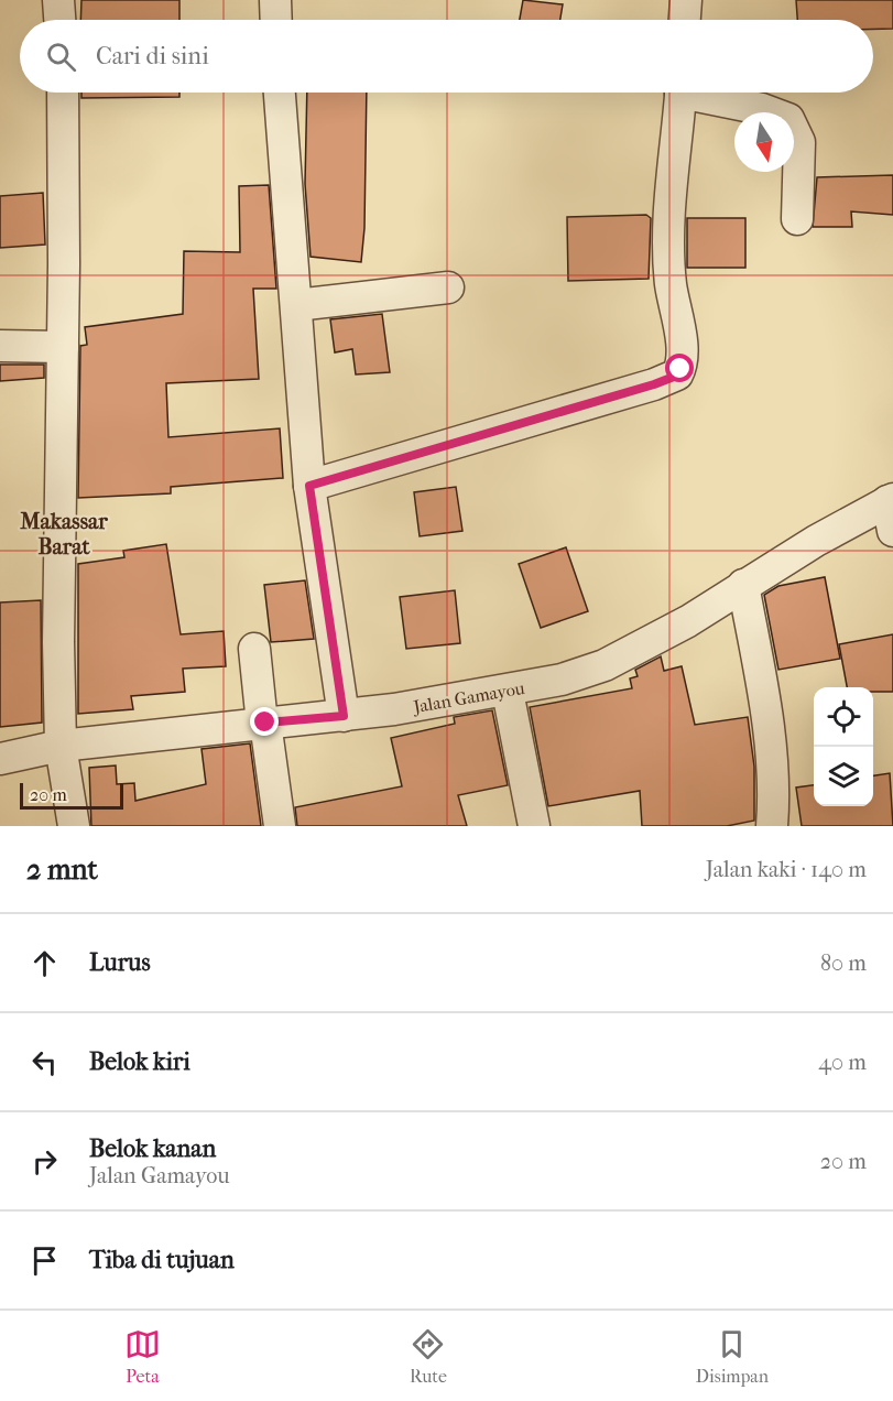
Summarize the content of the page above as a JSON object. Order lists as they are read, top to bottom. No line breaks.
{"streets":{"street":["Jalan Gamayou"]},"districts":["Makassar Barat"],"scale_bar":"20 m","north":"bottom","page":{"search":"Cari di sini","scale":"20 m","heading":["2 mnt","Jalan kaki · 140 m"],"list":[["Lurus","80 m"],["Belok kiri","40 m"],["Belok kanan","Jalan Gamayou","20 m"],"Tiba di tujuan"],"nav":["Peta","Rute","Disimpan"]}}
